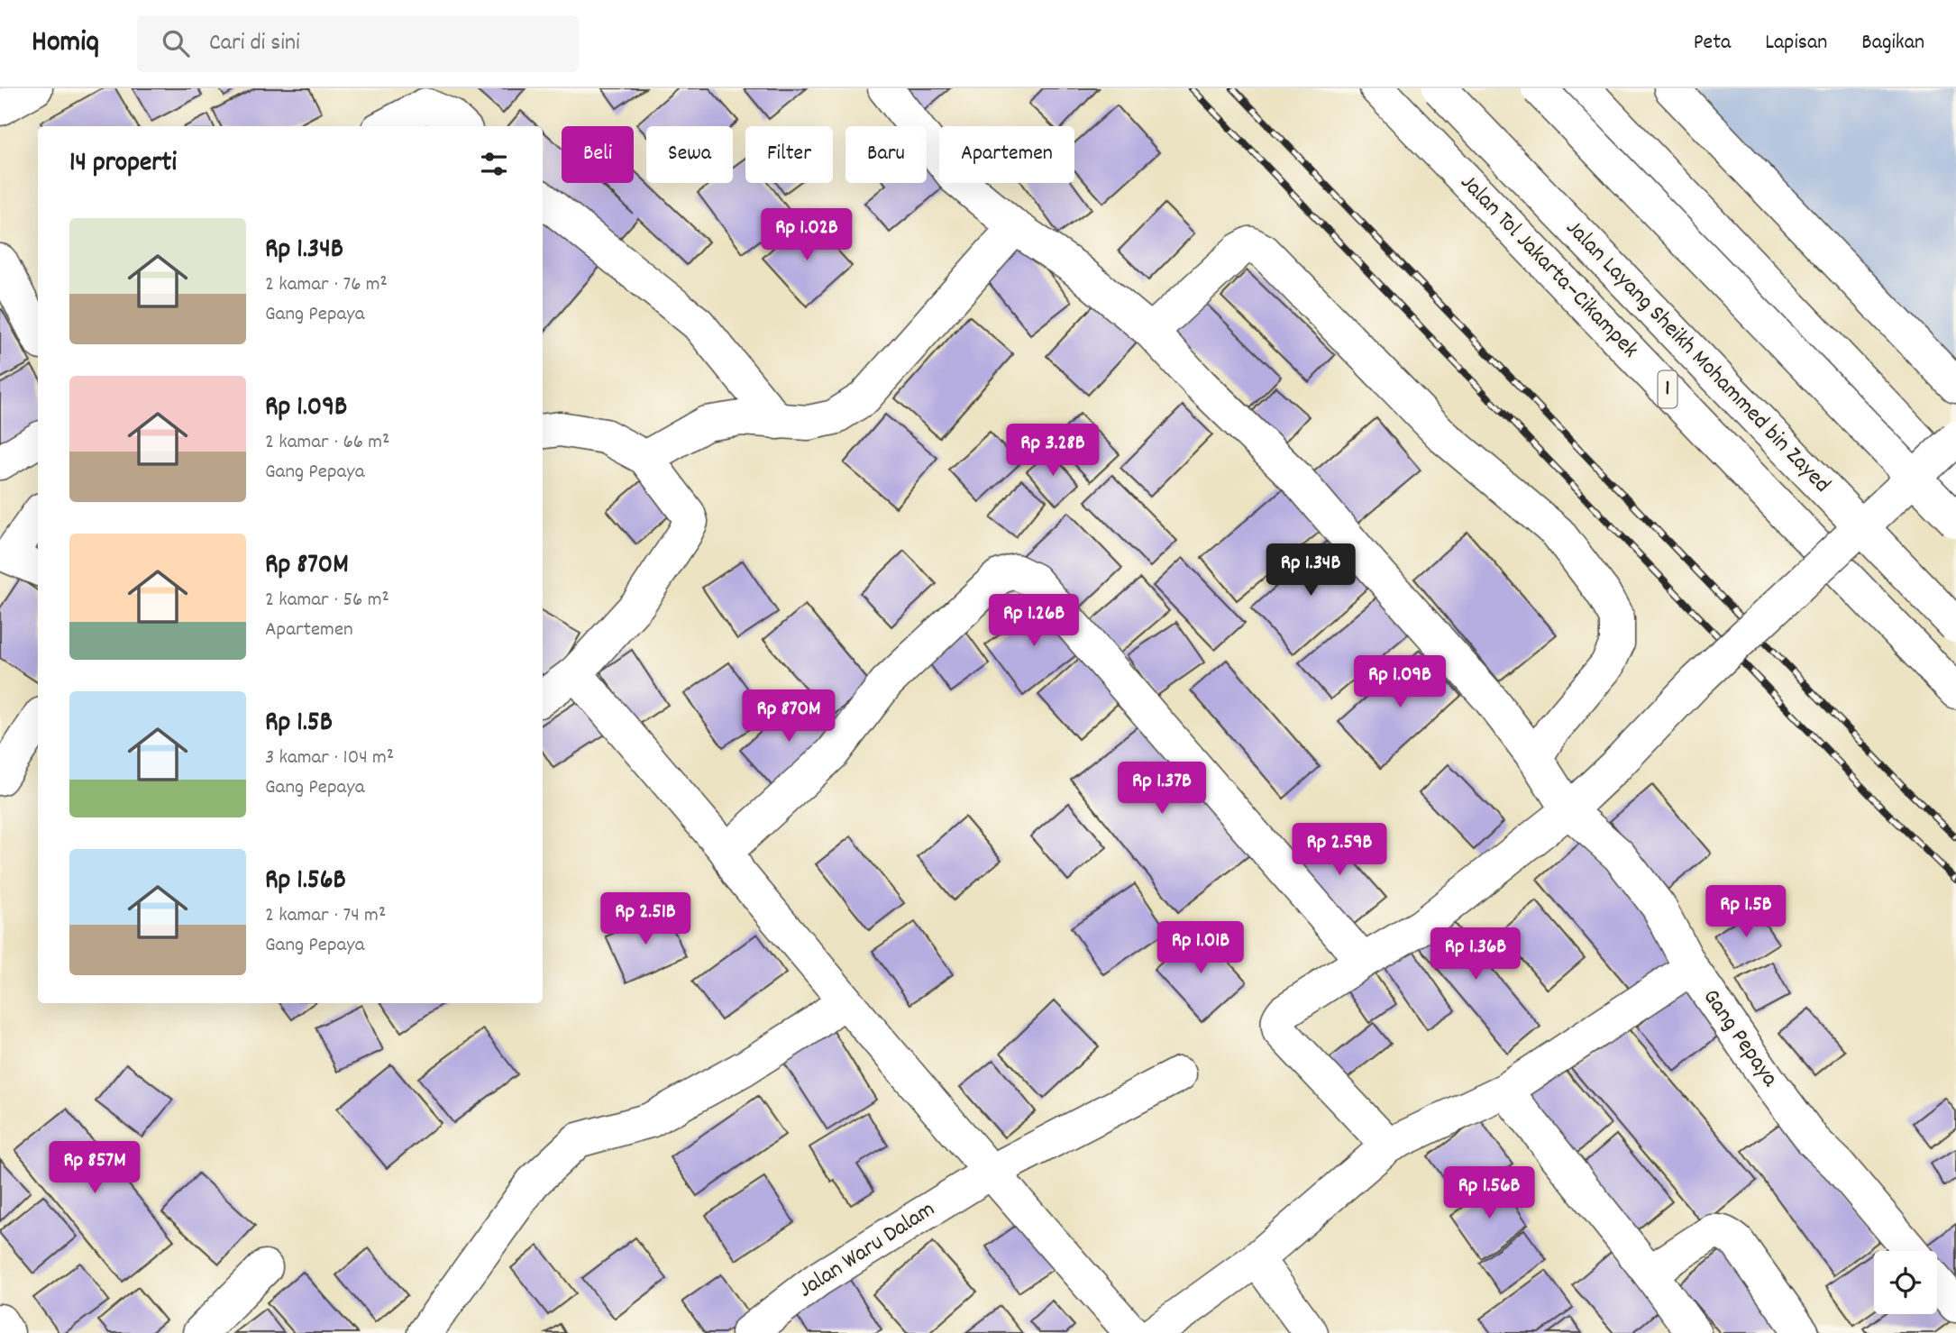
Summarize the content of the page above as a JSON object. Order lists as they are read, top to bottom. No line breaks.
{"streets":{"main road":["Jalan Tol Jakarta–Cikampek","Jalan Layang Sheikh Mohammed bin Zayed","1","Gang Pepaya","Jalan Waru Dalam"]},"page":{"header":"Homiq","search":"Cari di sini","nav":["Peta","Lapisan","Bagikan"],"chip":["Beli","Sewa","Filter","Baru","Apartemen"],"heading":"14 properti","list":[{"name":"Rp 1.34B","note":"2 kamar · 76 m² · Gang Pepaya"},{"name":"Rp 1.09B","note":"2 kamar · 66 m² · Gang Pepaya"},{"name":"Rp 870M","note":"2 kamar · 56 m² · Apartemen"},{"name":"Rp 1.5B","note":"3 kamar · 104 m² · Gang Pepaya"},{"name":"Rp 1.56B","note":"2 kamar · 74 m² · Gang Pepaya"}],"price":["Rp 1.02B","Rp 3.28B","Rp 1.34B","Rp 1.26B","Rp 1.09B","Rp 870M","Rp 1.37B","Rp 2.59B","Rp 1.5B","Rp 2.51B","Rp 1.01B","Rp 1.36B","Rp 857M","Rp 1.56B"]}}
